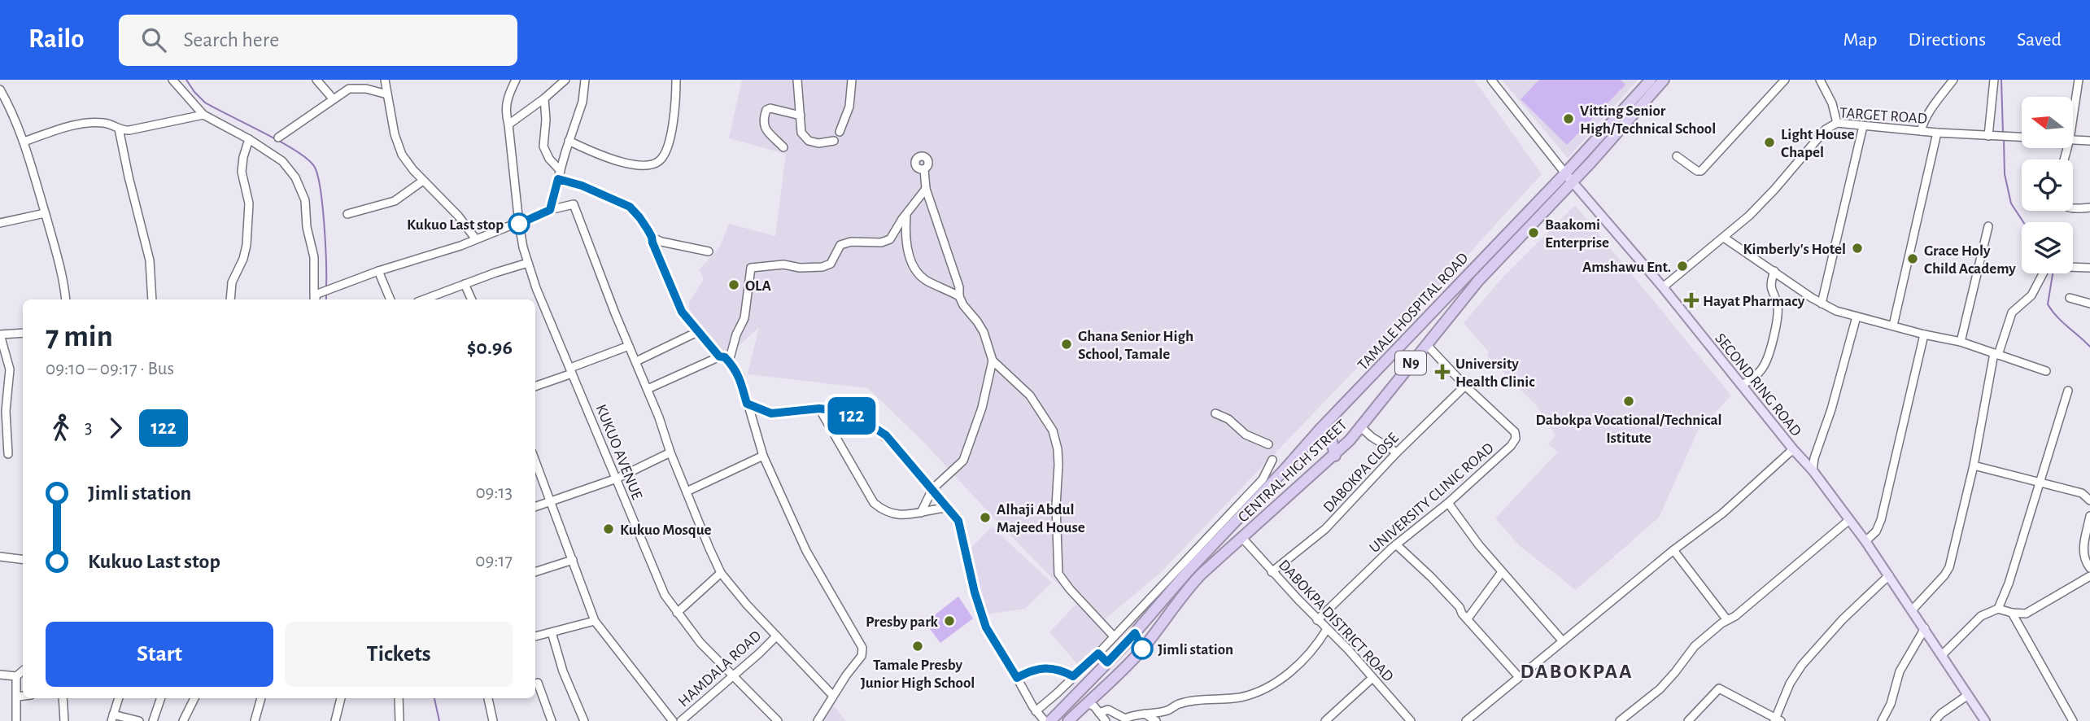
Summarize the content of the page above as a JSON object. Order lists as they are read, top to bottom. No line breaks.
{"streets":{"highway":["TAMALE HOSPITAL ROAD","N9","CENTRAL HIGH STREET"],"main road":["SECOND RING ROAD"],"street":["TARGET ROAD","KUKUO AVENUE","DABOKPA CLOSE","UNIVERSITY CLINIC ROAD","DABOKPA DISTRICT ROAD","HAMDALA ROAD"]},"crossings":[["TARGET ROAD","SECOND RING ROAD"],["TAMALE HOSPITAL ROAD","N9"],["TAMALE HOSPITAL ROAD","SECOND RING ROAD"],["TAMALE HOSPITAL ROAD","CENTRAL HIGH STREET"],["N9","SECOND RING ROAD"],["N9","CENTRAL HIGH STREET"],["SECOND RING ROAD","CENTRAL HIGH STREET"],["KUKUO AVENUE","HAMDALA ROAD"],["CENTRAL HIGH STREET","UNIVERSITY CLINIC ROAD"],["CENTRAL HIGH STREET","DABOKPA DISTRICT ROAD"],["DABOKPA CLOSE","UNIVERSITY CLINIC ROAD"],["DABOKPA CLOSE","DABOKPA DISTRICT ROAD"],["UNIVERSITY CLINIC ROAD","DABOKPA DISTRICT ROAD"]],"districts":["DABOKPAA"],"places":{"other":["Vitting Senior High/Technical School","Light House Chapel","Kukuo Last stop","Baakomi Enterprise","Kimberly's Hotel","Grace Holy Child Academy","Amshawu Ent.","OLA","Ghana Senior High School, Tamale","Dabokpa Vocational/Technical Istitute","Alhaji Abdul Majeed House","Kukuo Mosque","Presby park","Tamale Presby Junior High School","Jimli station"],"health":["Hayat Pharmacy","University Health Clinic"]},"lines":["bus line 122"],"north":"left","page":{"header":"Railo","search":"Search here","nav":["Map","Directions","Saved"],"on_map":"122","heading":["7 min","09:10 – 09:17 · Bus","$0.96"],"legs":["3","122"],"list":[{"name":"Jimli station","value":"09:13"},{"name":"Kukuo Last stop","value":"09:17"}],"buttons":["Start","Tickets"]}}
